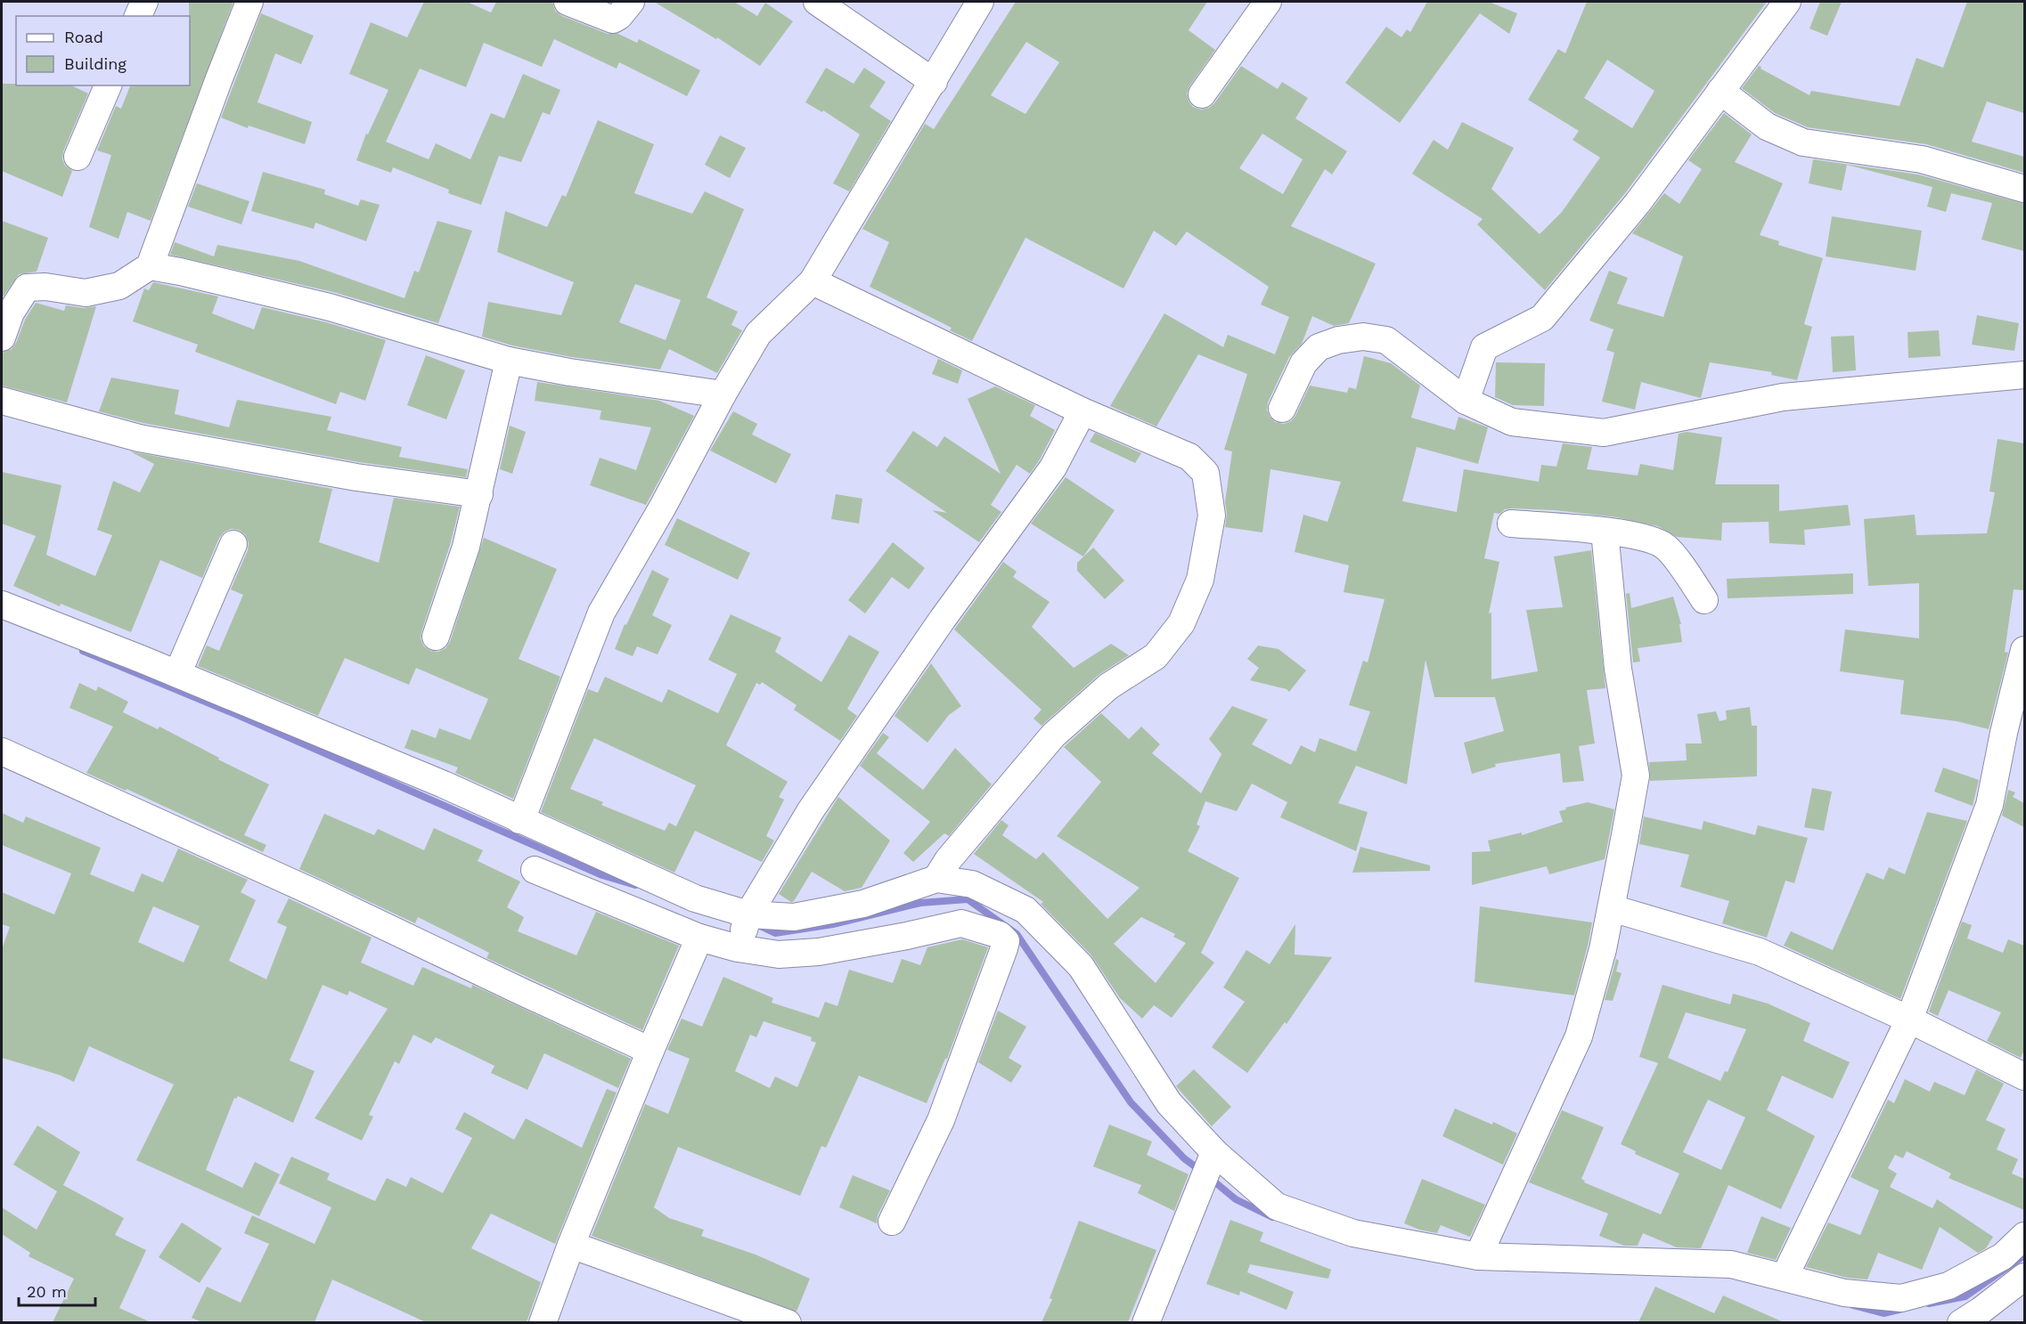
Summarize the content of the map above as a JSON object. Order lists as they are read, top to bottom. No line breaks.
{"legend":["Road","Building"],"scale_bar":"20 m"}
